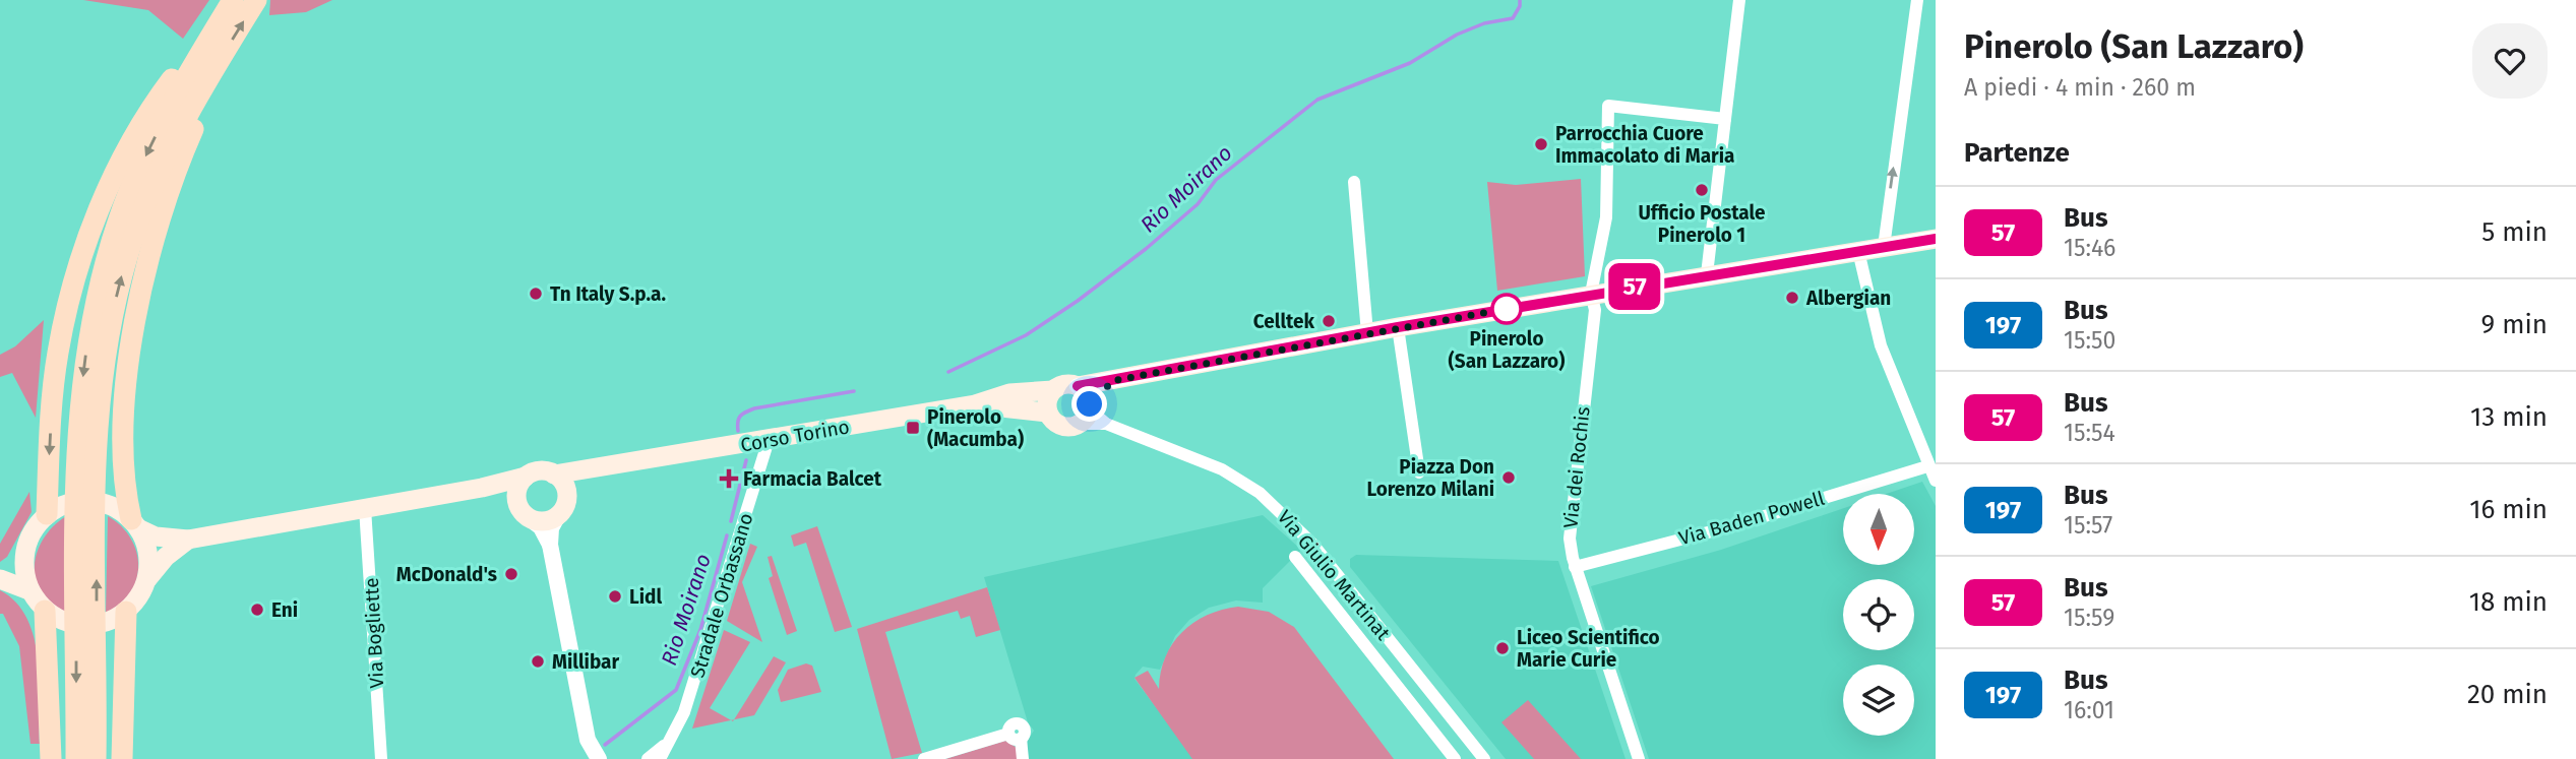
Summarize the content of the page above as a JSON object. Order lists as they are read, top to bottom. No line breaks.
{"streets":{"main road":["Corso Torino"],"street":["Via dei Rochis","Via Baden Powell","Via Giulio Martinat","Stradale Orbassano","Via Bogliette"]},"crossings":[["Corso Torino","Via Giulio Martinat"],["Corso Torino","Stradale Orbassano"],["Via dei Rochis","Via Baden Powell"]],"water":["Rio Moirano"],"places":{"other":["Parrocchia Cuore Immacolato di Maria","Ufficio Postale Pinerolo 1","Tn Italy S.p.a.","Albergian","Pinerolo (San Lazzaro)","Celltek","Piazza Don Lorenzo Milani","McDonald's","Lidl","Eni","Liceo Scientifico Marie Curie","Millibar"],"transit":["Pinerolo (Macumba)"],"health":["Farmacia Balcet"]},"lines":["bus line 57"],"north":"bottom","page":{"on_map":"57","heading":[["Pinerolo (San Lazzaro)","A piedi · 4 min · 260 m"],"Partenze"],"list":[{"mark":"57","name":"Bus","note":"15:46","value":"5 min"},{"mark":"197","name":"Bus","note":"15:50","value":"9 min"},{"mark":"57","name":"Bus","note":"15:54","value":"13 min"},{"mark":"197","name":"Bus","note":"15:57","value":"16 min"},{"mark":"57","name":"Bus","note":"15:59","value":"18 min"},{"mark":"197","name":"Bus","note":"16:01","value":"20 min"}]}}
